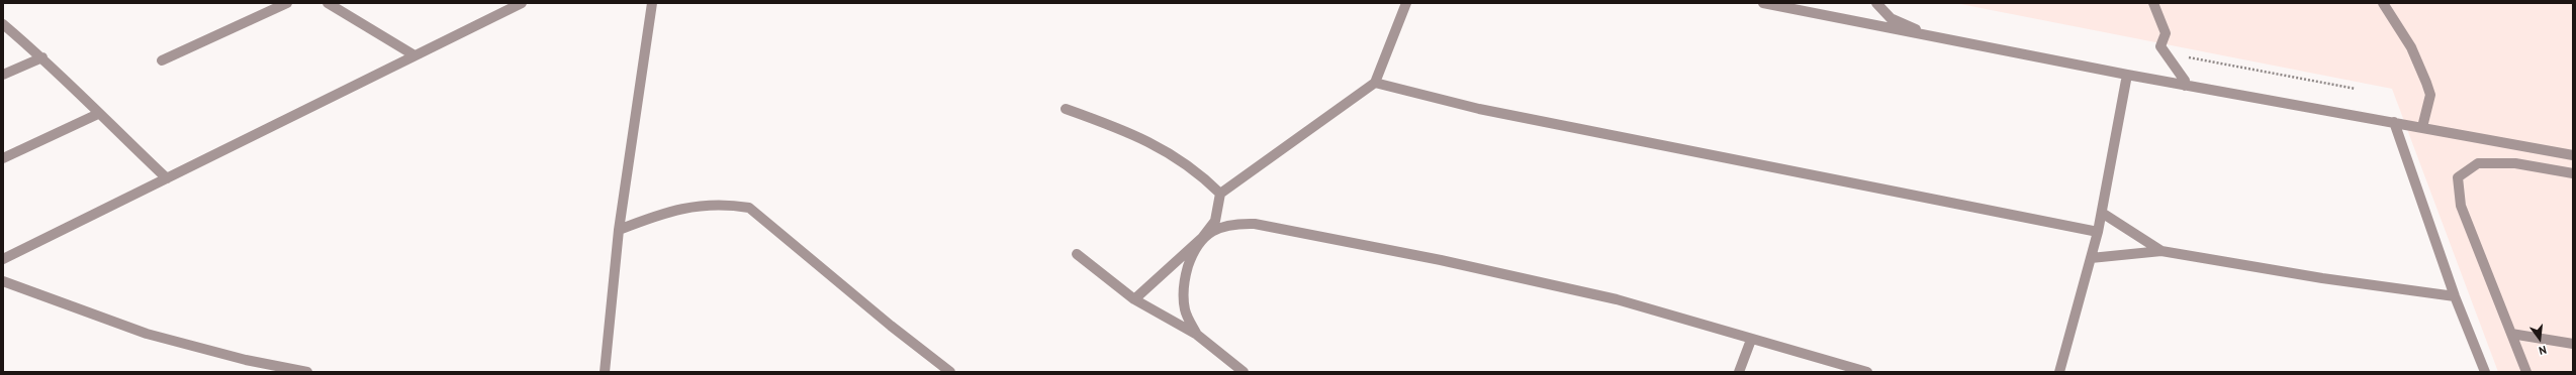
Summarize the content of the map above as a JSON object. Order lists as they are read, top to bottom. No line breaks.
{"north":"bottom"}
